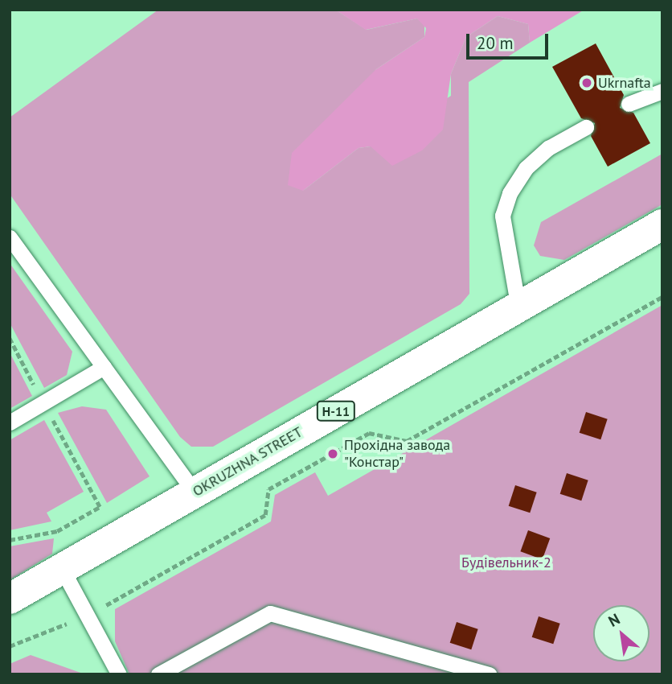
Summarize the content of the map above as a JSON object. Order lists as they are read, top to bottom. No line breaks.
{"streets":{"main road":["Н-11","OKRUZHNA STREET"]},"parks":["Будівельник-2"],"places":["Ukrnafta","Прохідна завода \"Констар\""],"scale_bar":"20 m","north":"top left"}
